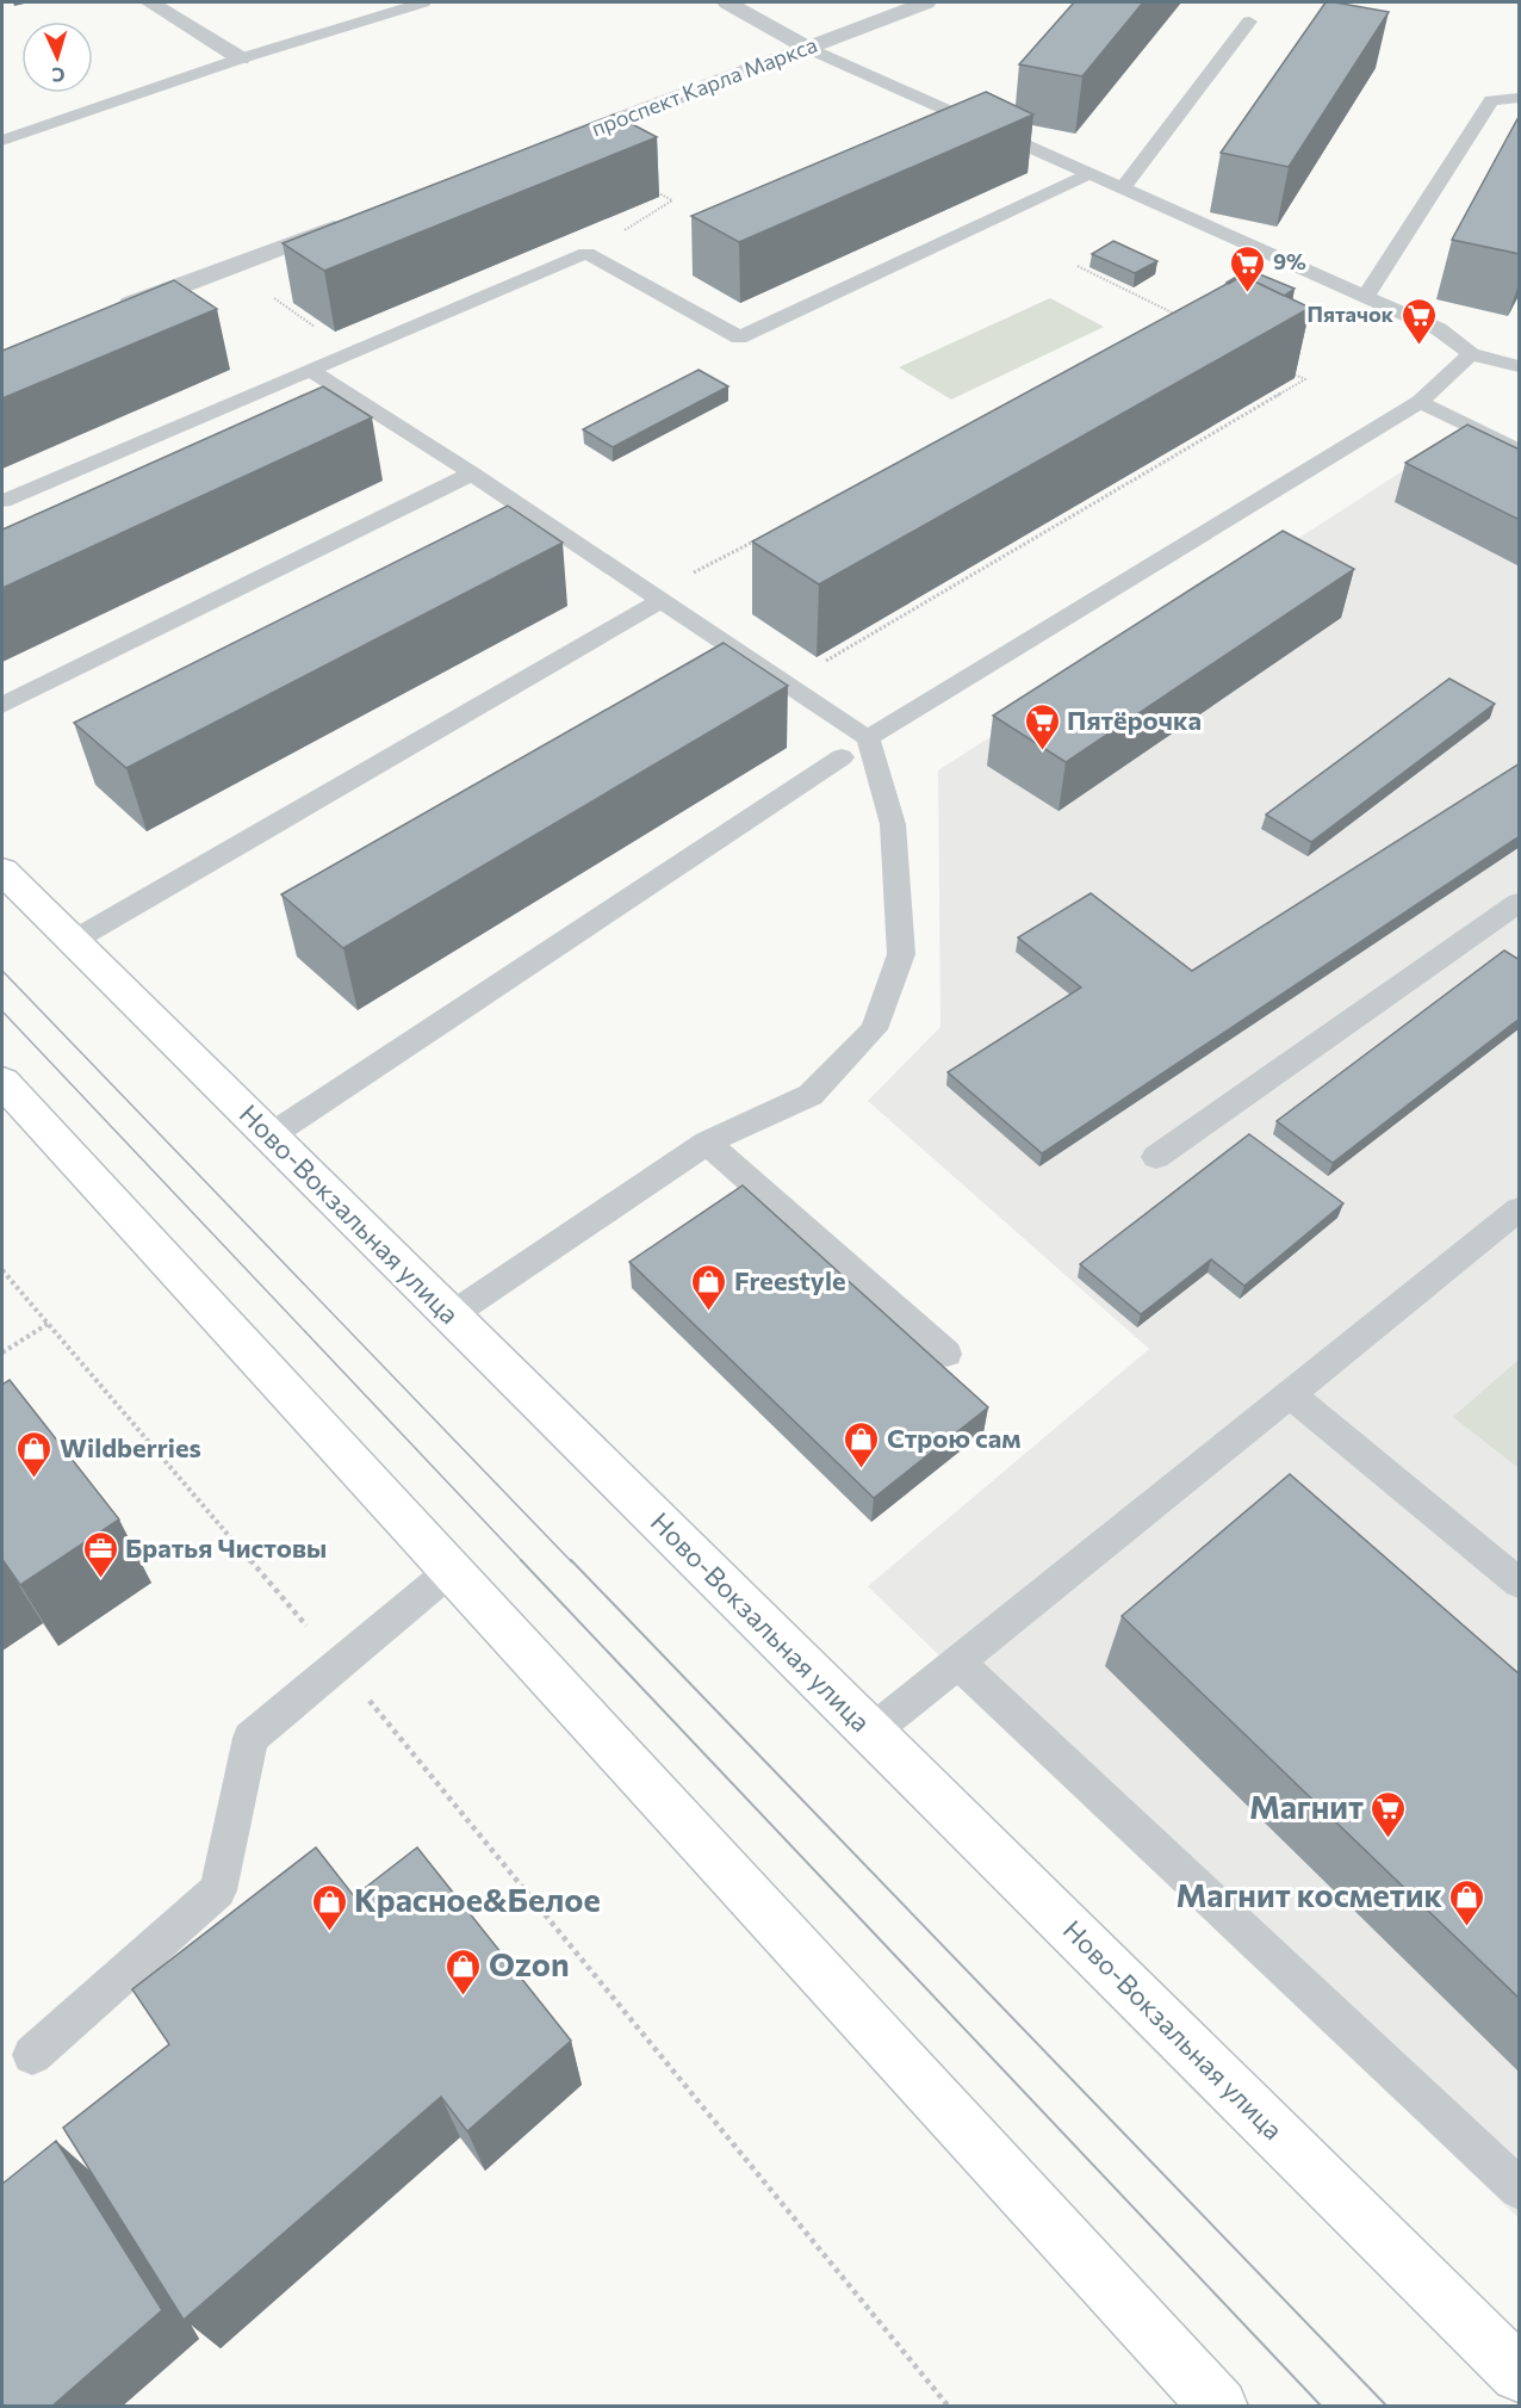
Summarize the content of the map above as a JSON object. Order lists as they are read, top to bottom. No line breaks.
{"streets":{"main road":["Ново-Вокзальная улица"],"street":["проспект Карла Маркса"]},"places":{"supermarket":["9%","Пятачок","Пятёрочка","Магнит"],"shop":["Freestyle","Строю сам","Wildberries","Магнит косметик","Красное&Белое","Ozon"],"office":["Братья Чистовы"]},"north":"bottom"}
